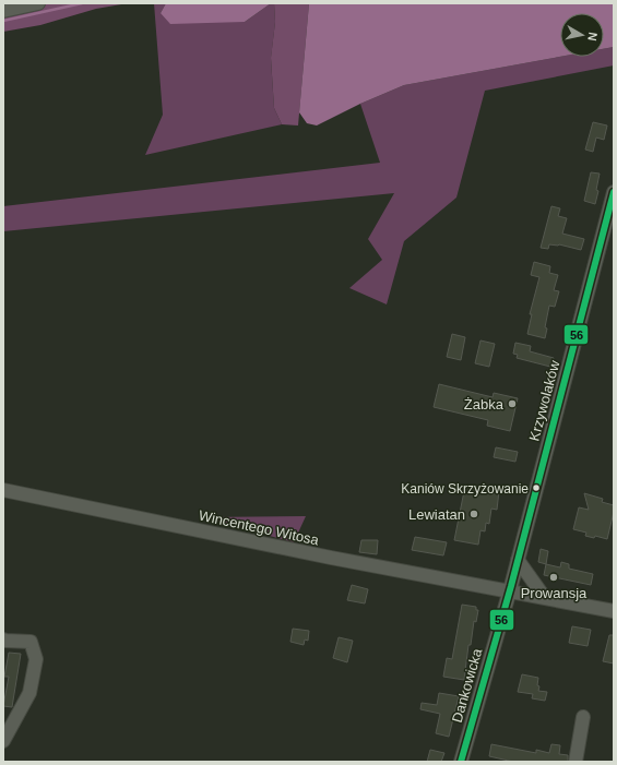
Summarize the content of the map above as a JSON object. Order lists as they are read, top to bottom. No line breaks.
{"streets":{"street":["Krzywolaków","Wincentego Witosa","Dankowicka"]},"crossings":[["Krzywolaków","Wincentego Witosa"],["Krzywolaków","Dankowicka"],["Wincentego Witosa","Dankowicka"]],"places":["Żabka","Kaniów Skrzyżowanie","Lewiatan","Prowansja"],"lines":["transit line 56"],"north":"right"}
